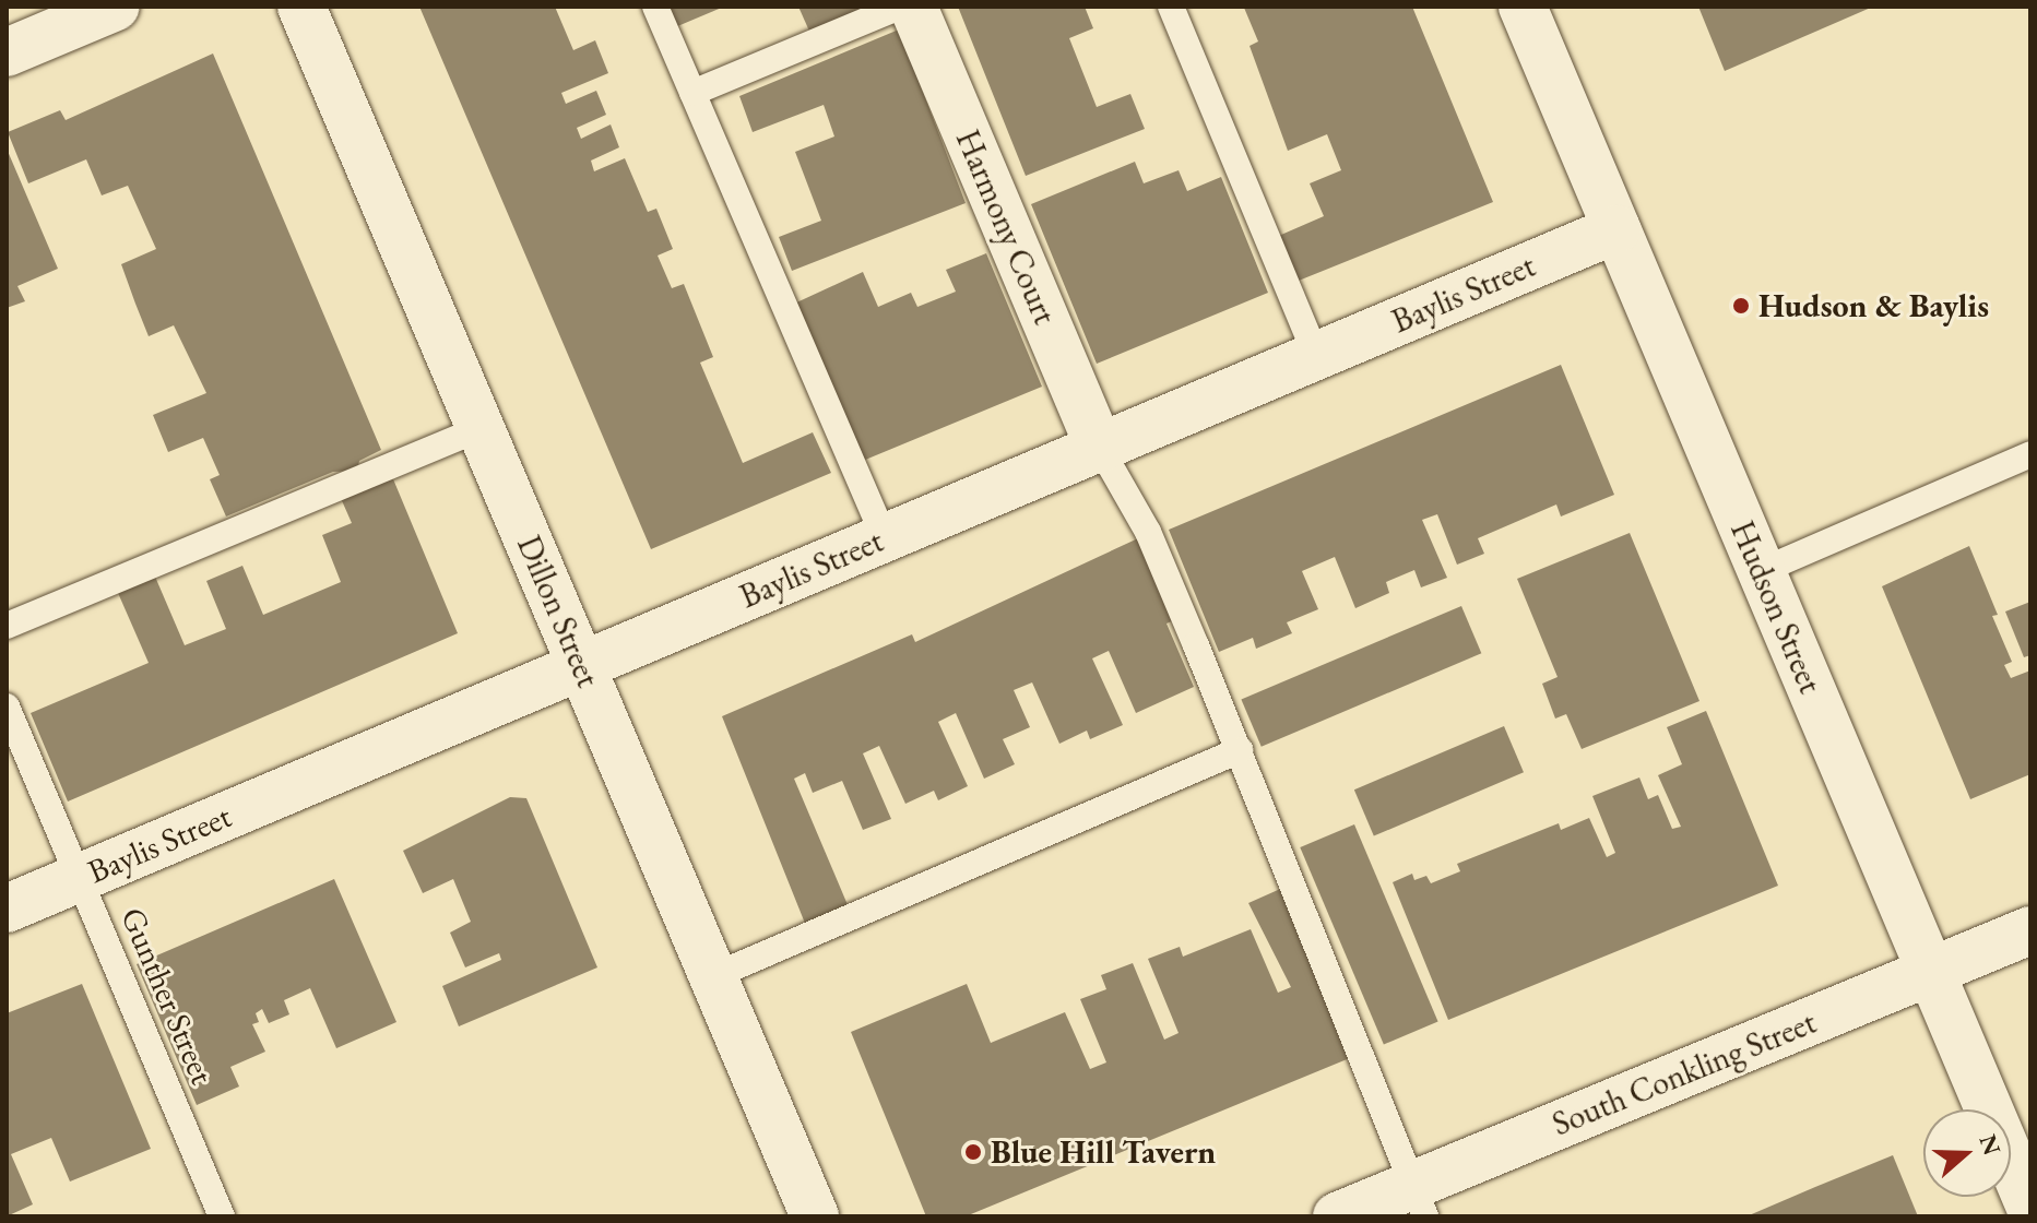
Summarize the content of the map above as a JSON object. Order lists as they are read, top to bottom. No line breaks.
{"streets":{"street":["Harmony Court","Baylis Street","Hudson Street","Dillon Street","South Conkling Street"],"lane":["Gunther Street"]},"crossings":[["Harmony Court","Baylis Street"],["Baylis Street","Hudson Street"],["Baylis Street","Dillon Street"],["Baylis Street","Gunther Street"],["Hudson Street","South Conkling Street"]],"places":["Hudson & Baylis","Blue Hill Tavern"],"north":"right"}
